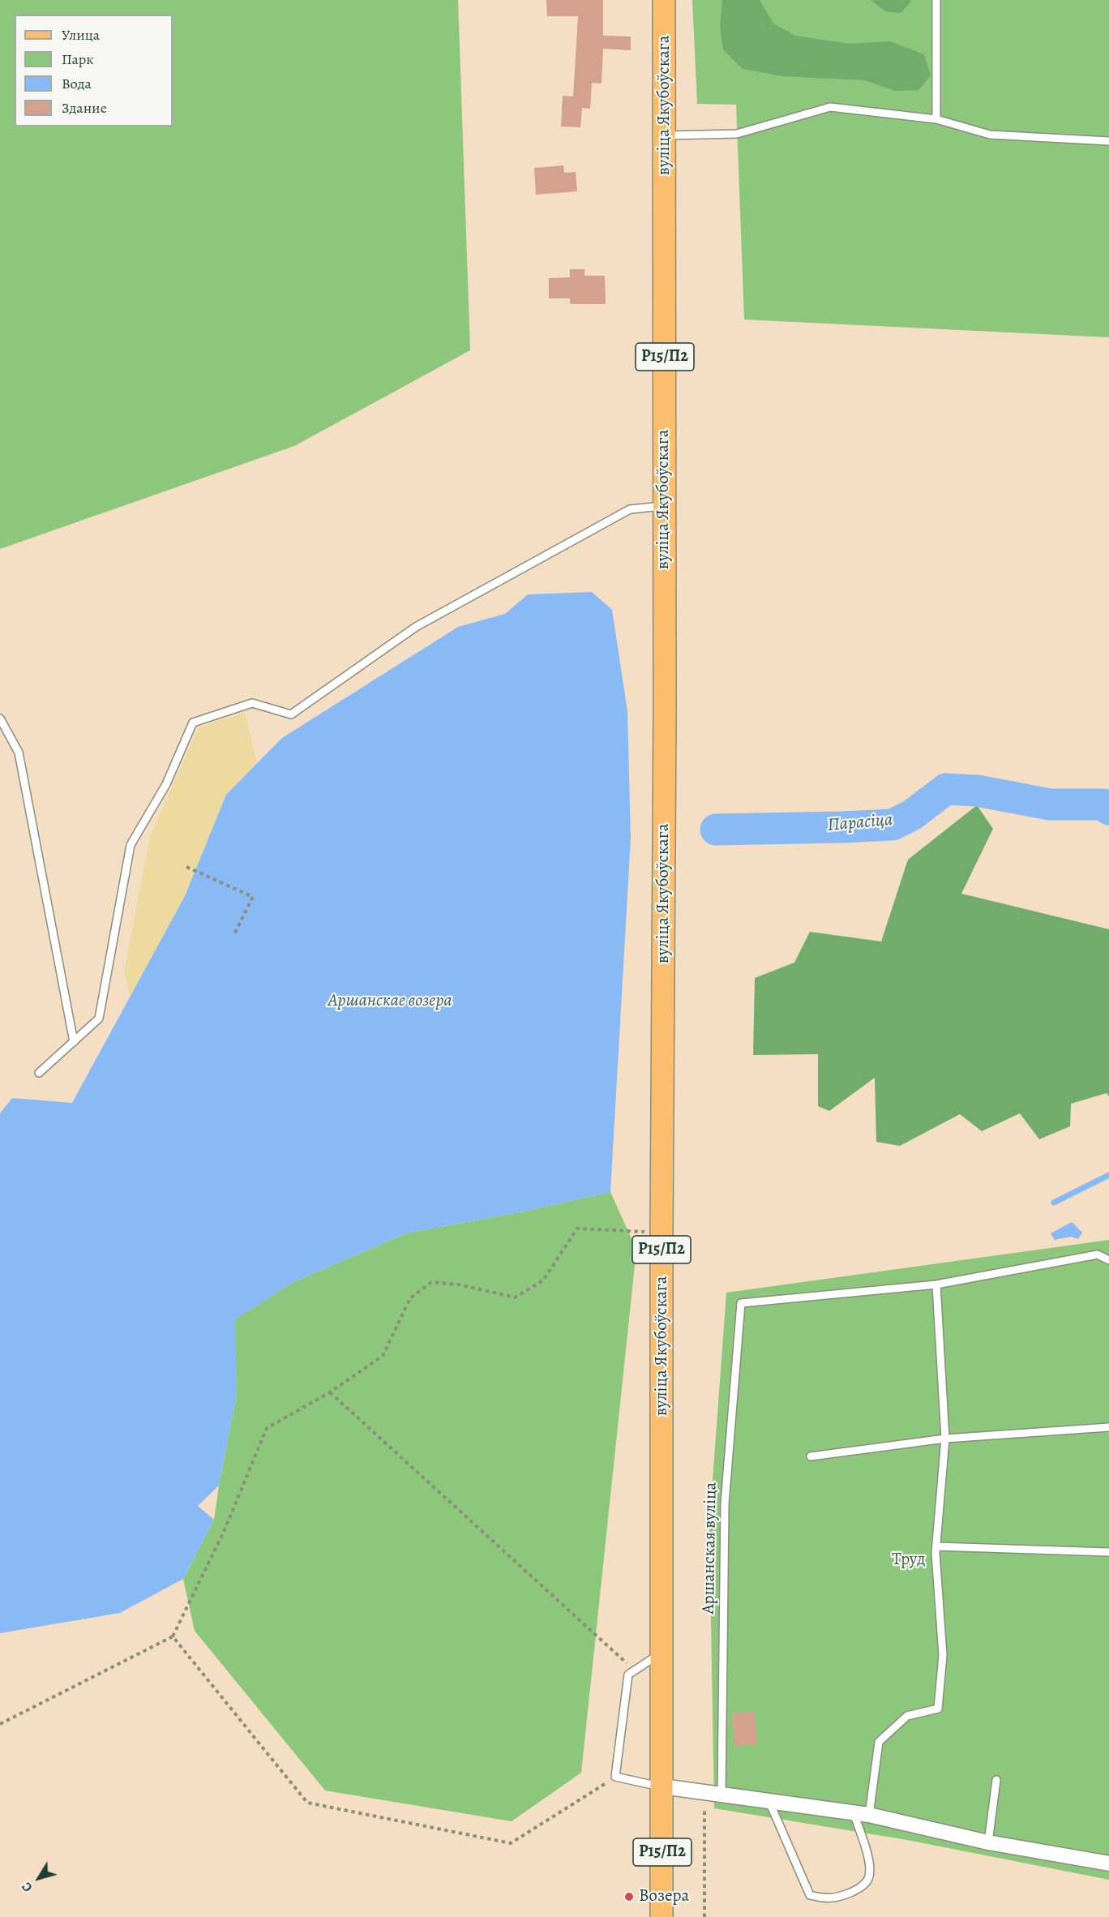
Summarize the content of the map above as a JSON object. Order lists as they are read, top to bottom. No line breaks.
{"streets":{"main road":["вуліца Якубоўскага","Р15/П2"],"lane":["Аршанская вуліца"]},"crossings":[["вуліца Якубоўскага","Р15/П2"]],"water":["Парасіца","Аршанскае возера"],"parks":["Труд"],"places":["Возера"],"legend":["Улица","Парк","Вода","Здание"],"north":"bottom left"}
